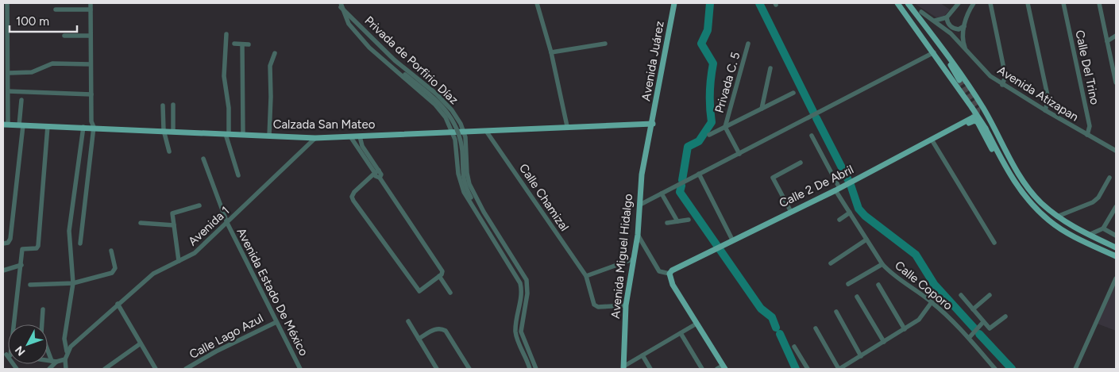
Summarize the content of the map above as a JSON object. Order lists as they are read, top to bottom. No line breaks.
{"streets":{"main road":["Avenida Juárez","Calzada San Mateo","Calle 2 De Abril","Avenida Miguel Hidalgo"],"street":["Privada de Porfirio Díaz","Calle Del Trino","Privada C. 5","Avenida Atizapan","Calle Chamizal","Avenida 1","Calle Coporo","Avenida Estado De México","Calle Lago Azul"]},"crossings":[["Privada de Porfirio Díaz","Calzada San Mateo"],["Avenida Juárez","Calzada San Mateo"],["Avenida Juárez","Avenida Miguel Hidalgo"],["Calle Del Trino","Avenida Atizapan"],["Calzada San Mateo","Calle Chamizal"],["Calzada San Mateo","Avenida 1"],["Calzada San Mateo","Avenida Miguel Hidalgo"],["Calle 2 De Abril","Calle Coporo"],["Calle Chamizal","Avenida Miguel Hidalgo"],["Avenida 1","Avenida Estado De México"],["Avenida Estado De México","Calle Lago Azul"]],"scale_bar":"100 m","north":"bottom left"}
